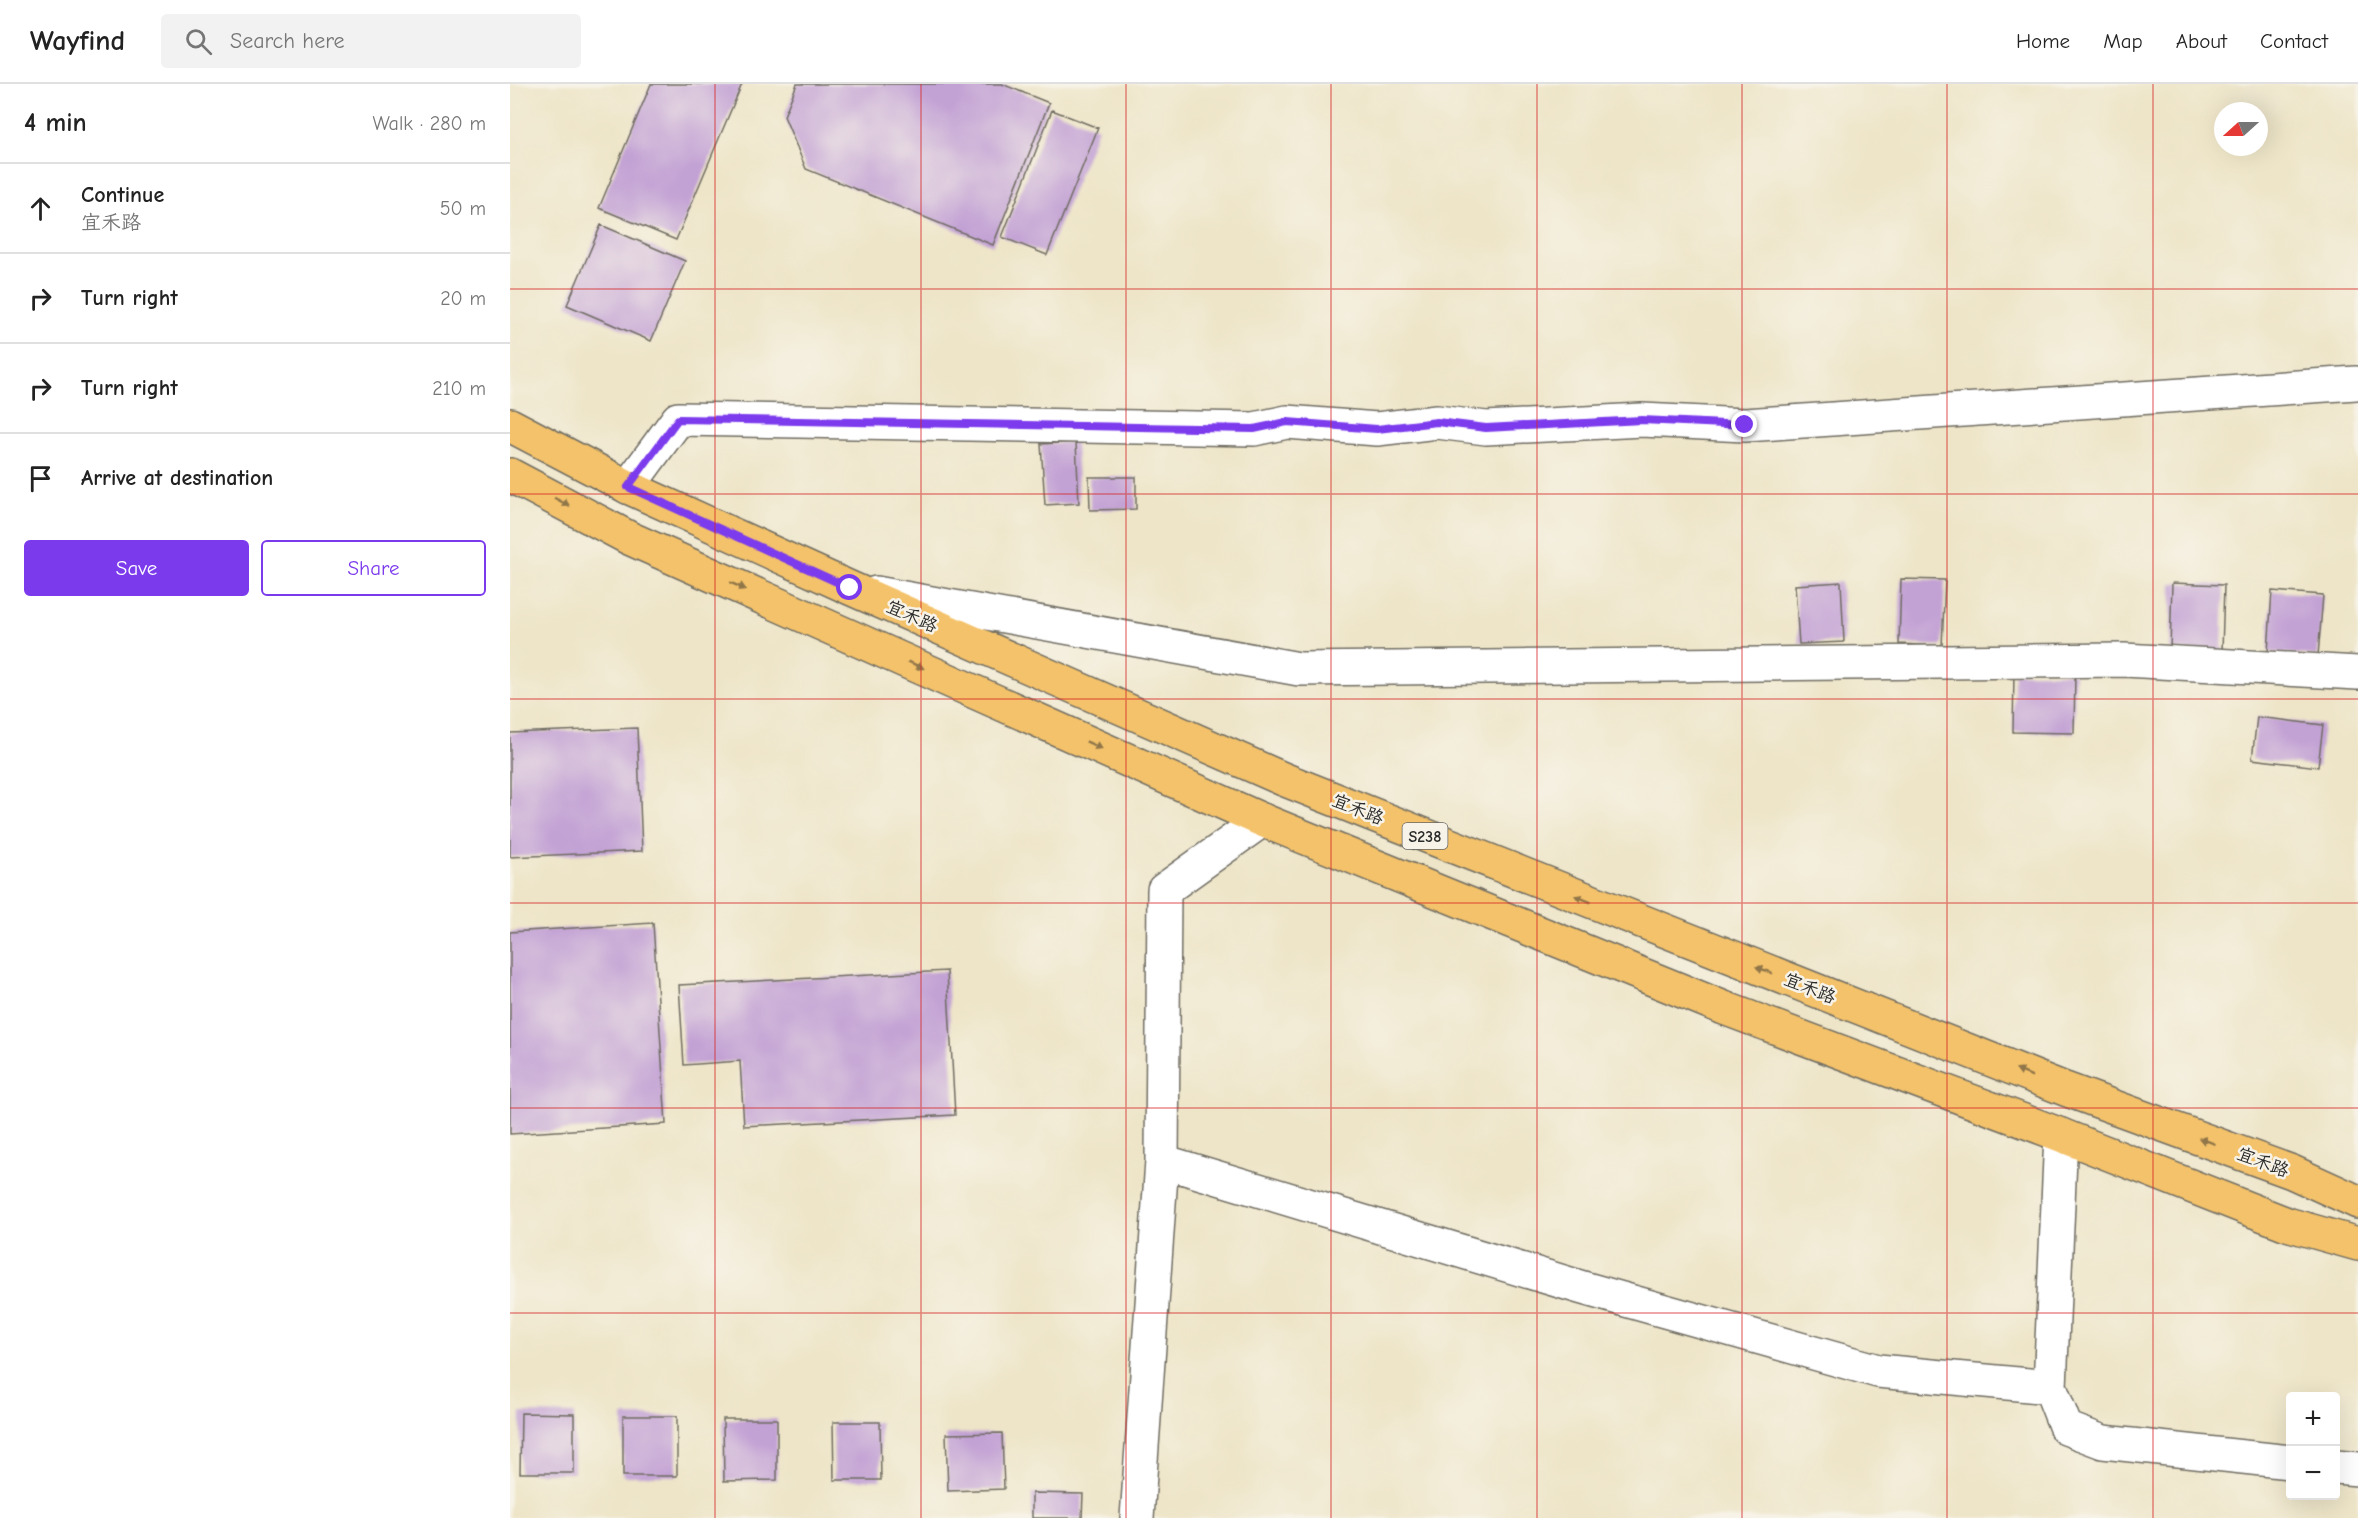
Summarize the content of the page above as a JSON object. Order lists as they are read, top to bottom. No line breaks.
{"streets":{"main road":["宜禾路","S238"]},"north":"left","page":{"header":"Wayfind","search":"Search here","nav":["Home","Map","About","Contact"],"heading":["4 min","Walk · 280 m"],"list":[["Continue","宜禾路","50 m"],["Turn right","20 m"],["Turn right","210 m"],"Arrive at destination"],"buttons":["Save","Share"],"map_buttons":["+","−"]}}
